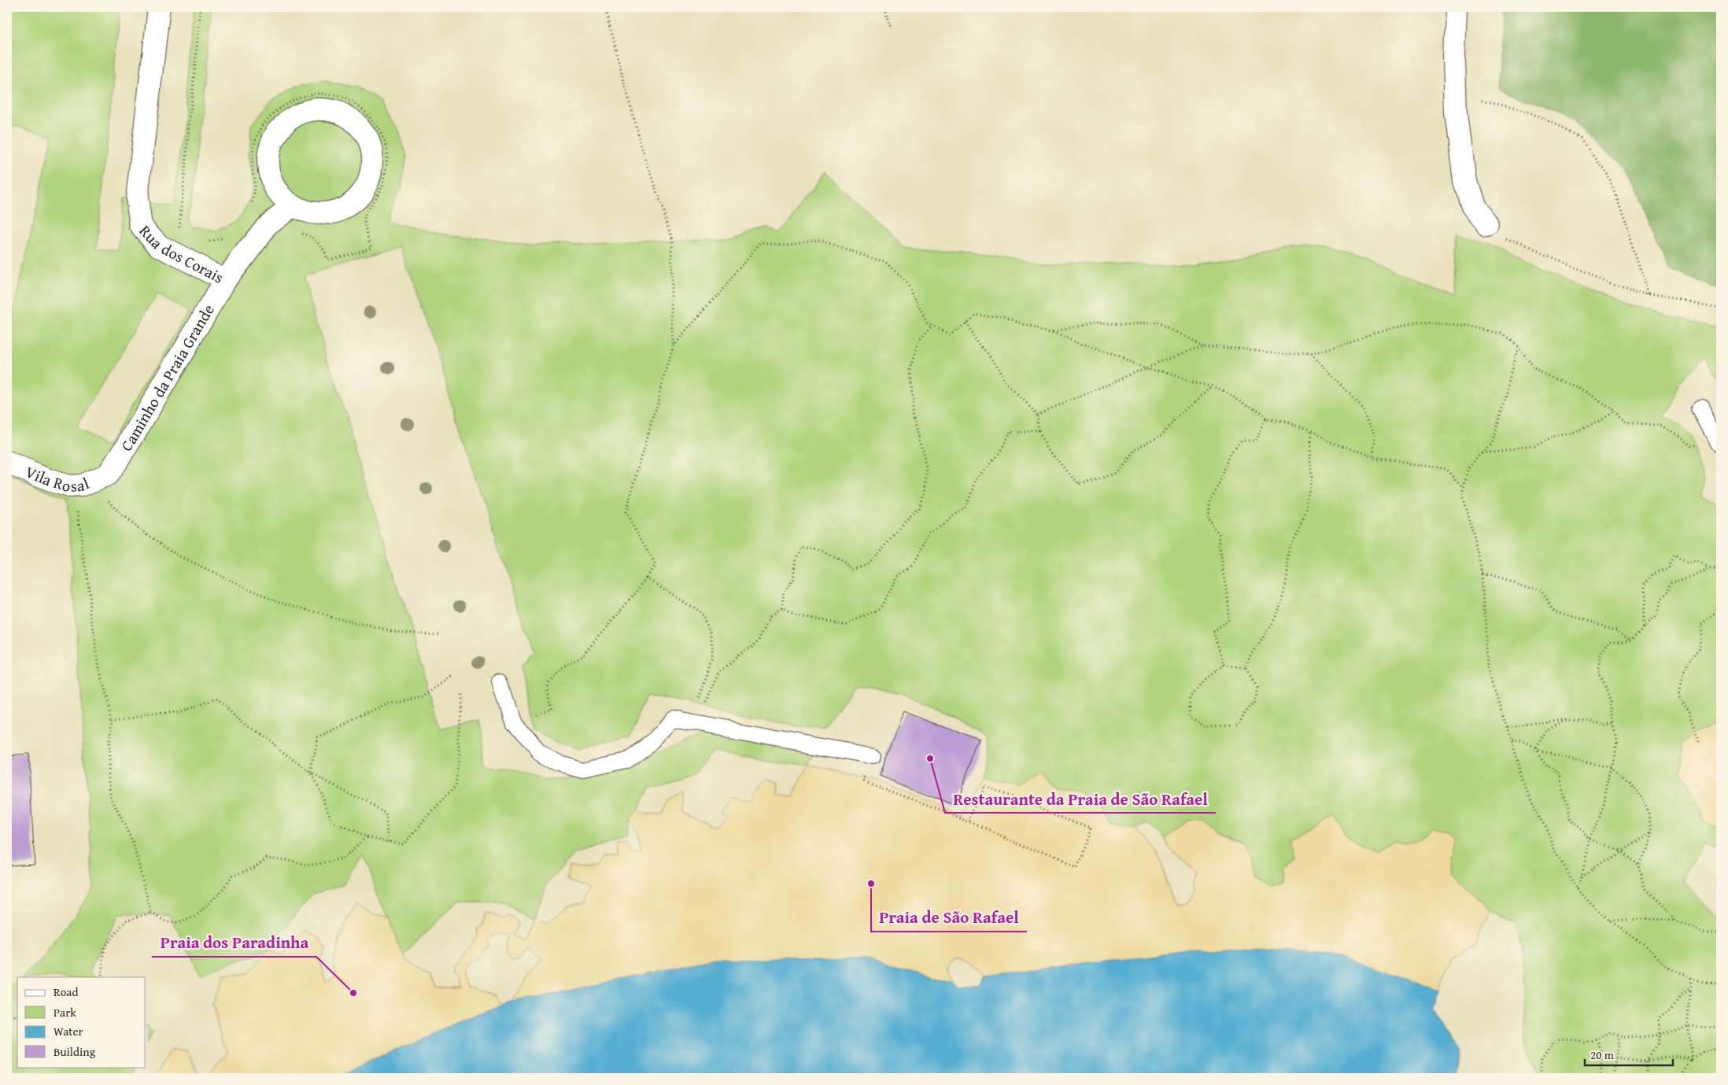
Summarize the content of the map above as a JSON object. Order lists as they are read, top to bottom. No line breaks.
{"streets":{"street":["Rua dos Corais","Caminho da Praia Grande","Vila Rosal"]},"crossings":[["Rua dos Corais","Caminho da Praia Grande"],["Caminho da Praia Grande","Vila Rosal"]],"places":["Restaurante da Praia de São Rafael","Praia de São Rafael","Praia dos Paradinha"],"legend":["Road","Park","Water","Building"],"scale_bar":"20 m"}
